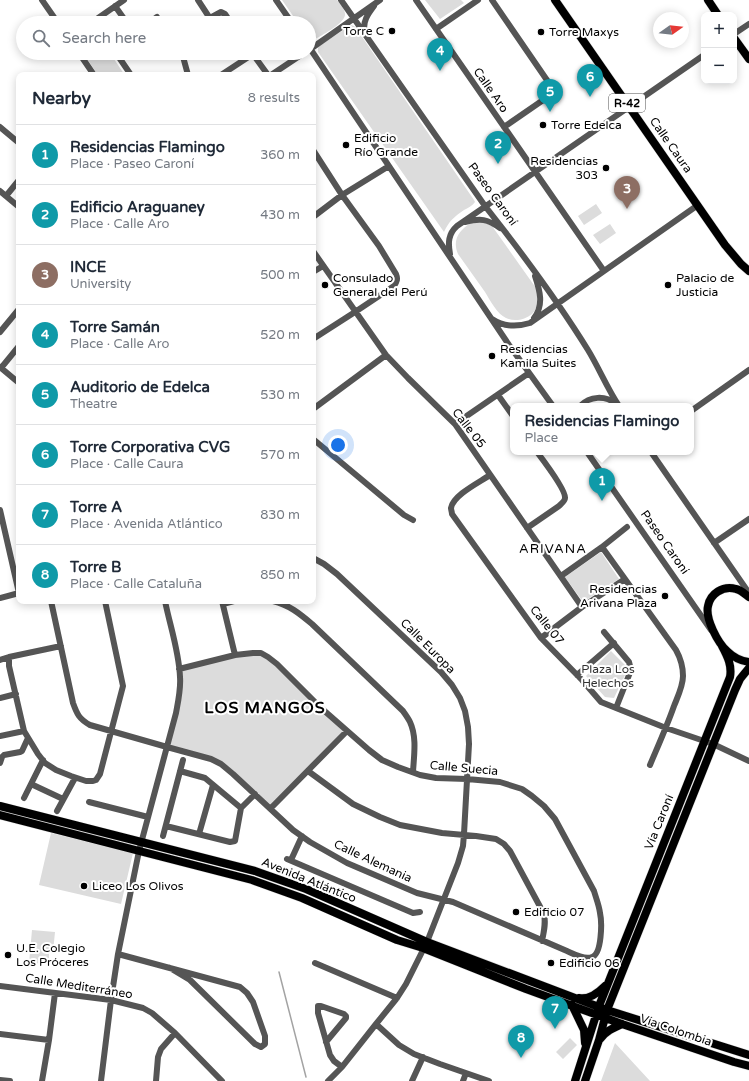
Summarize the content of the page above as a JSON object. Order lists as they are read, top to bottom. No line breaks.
{"streets":{"main road":["R-42","Calle Caura","Paseo Caroní","Vía Caroní","Avenida Atlántico","Vía Colombia"],"street":["Calle Aro","Calle 05","Calle 07","Calle Europa","Calle Suecia","Calle Alemania","Calle Mediterráneo"]},"crossings":[["R-42","Calle Caura"],["Paseo Caroní","Vía Caroní"],["Calle 05","Calle 07"],["Calle 07","Vía Caroní"],["Calle Europa","Calle Suecia"],["Calle Europa","Calle Alemania"],["Calle Europa","Avenida Atlántico"],["Calle Suecia","Calle Alemania"],["Vía Caroní","Avenida Atlántico"],["Vía Caroní","Vía Colombia"],["Avenida Atlántico","Vía Colombia"]],"districts":["ARIVANA","LOS MANGOS"],"parks":["Plaza Los Helechos"],"places":["Torre C","Torre Maxys","Torre Edelca","Edificio Río Grande","Residencias 303","Consulado General del Perú","Palacio de Justicia","Residencias Kamila Suites","Residencias Arivana Plaza","Liceo Los Olivos","Edificio 07","U.E. Colegio Los Próceres","Edificio 06"],"north":"right","page":{"map_buttons":["+","−"],"search":"Search here","pins":["4","6","5","2","3","1","7","8"],"heading":["Nearby","8 results"],"list":[{"mark":"1","name":"Residencias Flamingo","note":"Place · Paseo Caroní","value":"360 m"},{"mark":"2","name":"Edificio Araguaney","note":"Place · Calle Aro","value":"430 m"},{"mark":"3","name":"INCE","note":"University","value":"500 m"},{"mark":"4","name":"Torre Samán","note":"Place · Calle Aro","value":"520 m"},{"mark":"5","name":"Auditorio de Edelca","note":"Theatre","value":"530 m"},{"mark":"6","name":"Torre Corporativa CVG","note":"Place · Calle Caura","value":"570 m"},{"mark":"7","name":"Torre A","note":"Place · Avenida Atlántico","value":"830 m"},{"mark":"8","name":"Torre B","note":"Place · Calle Cataluña","value":"850 m"}],"popup":["Residencias Flamingo","Place"]}}
